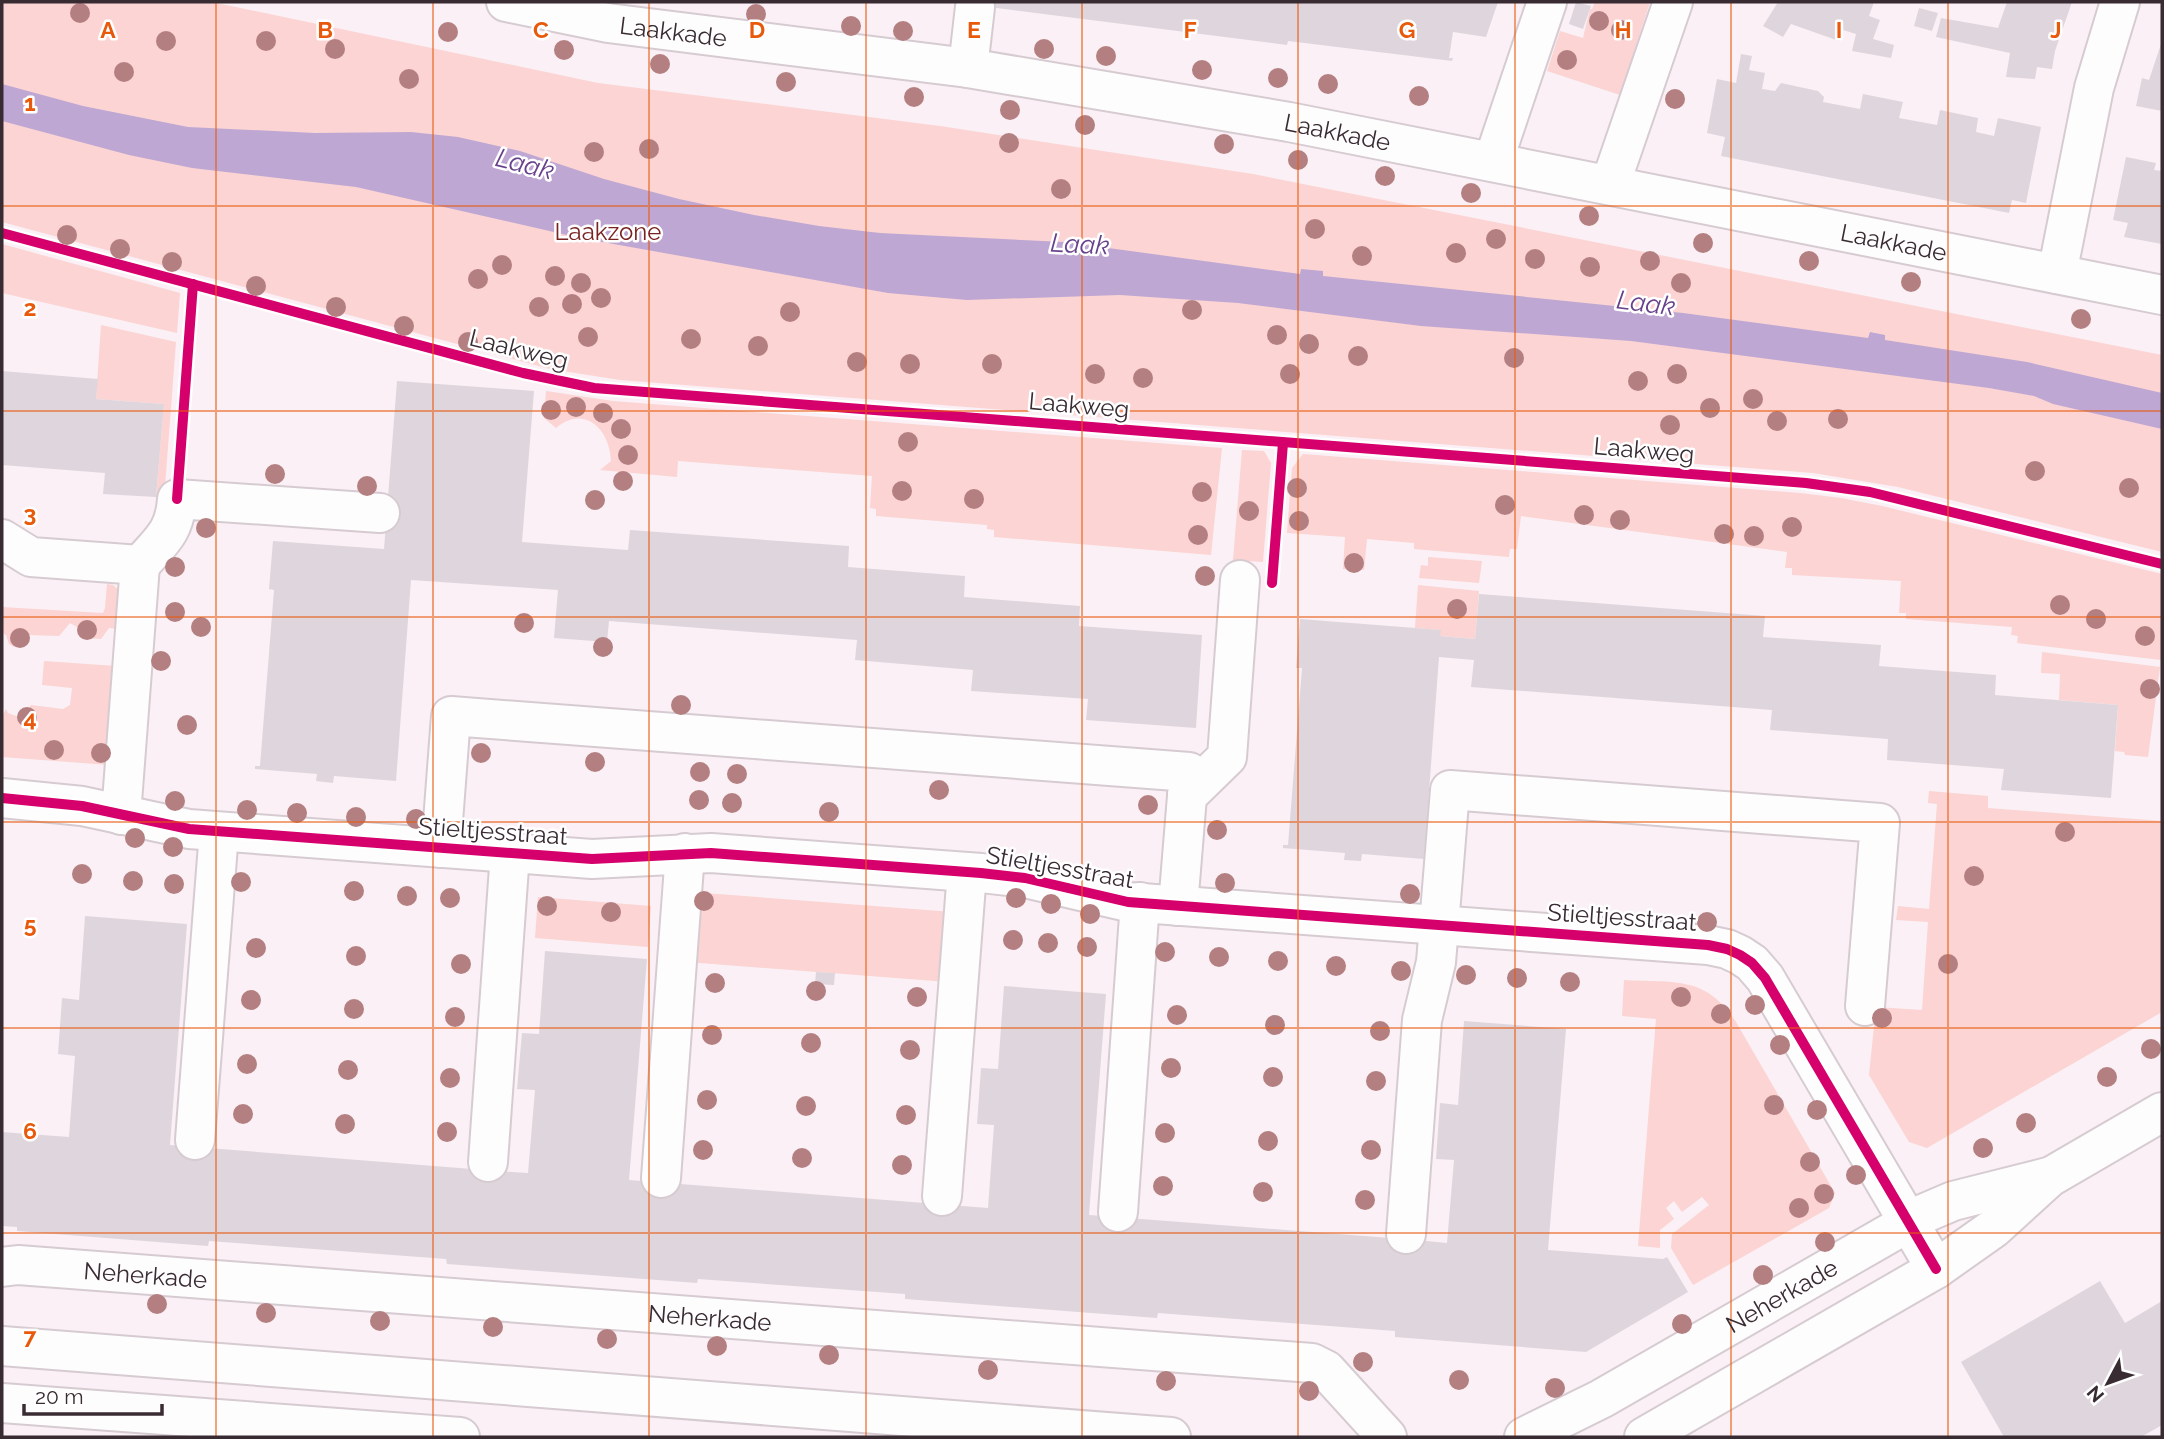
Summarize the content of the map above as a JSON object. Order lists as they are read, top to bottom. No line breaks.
{"streets":{"street":["Laakkade","Stieltjesstraat","Neherkade"],"cycle path":["Laakweg"]},"crossings":[["Stieltjesstraat","Neherkade"]],"water":["Laak"],"parks":["Laakzone"],"scale_bar":"20 m","north":"bottom left","grid":{"columns":["A","B","C","D","E","F","G","H","I","J"],"rows":["1","2","3","4","5","6","7"]}}
